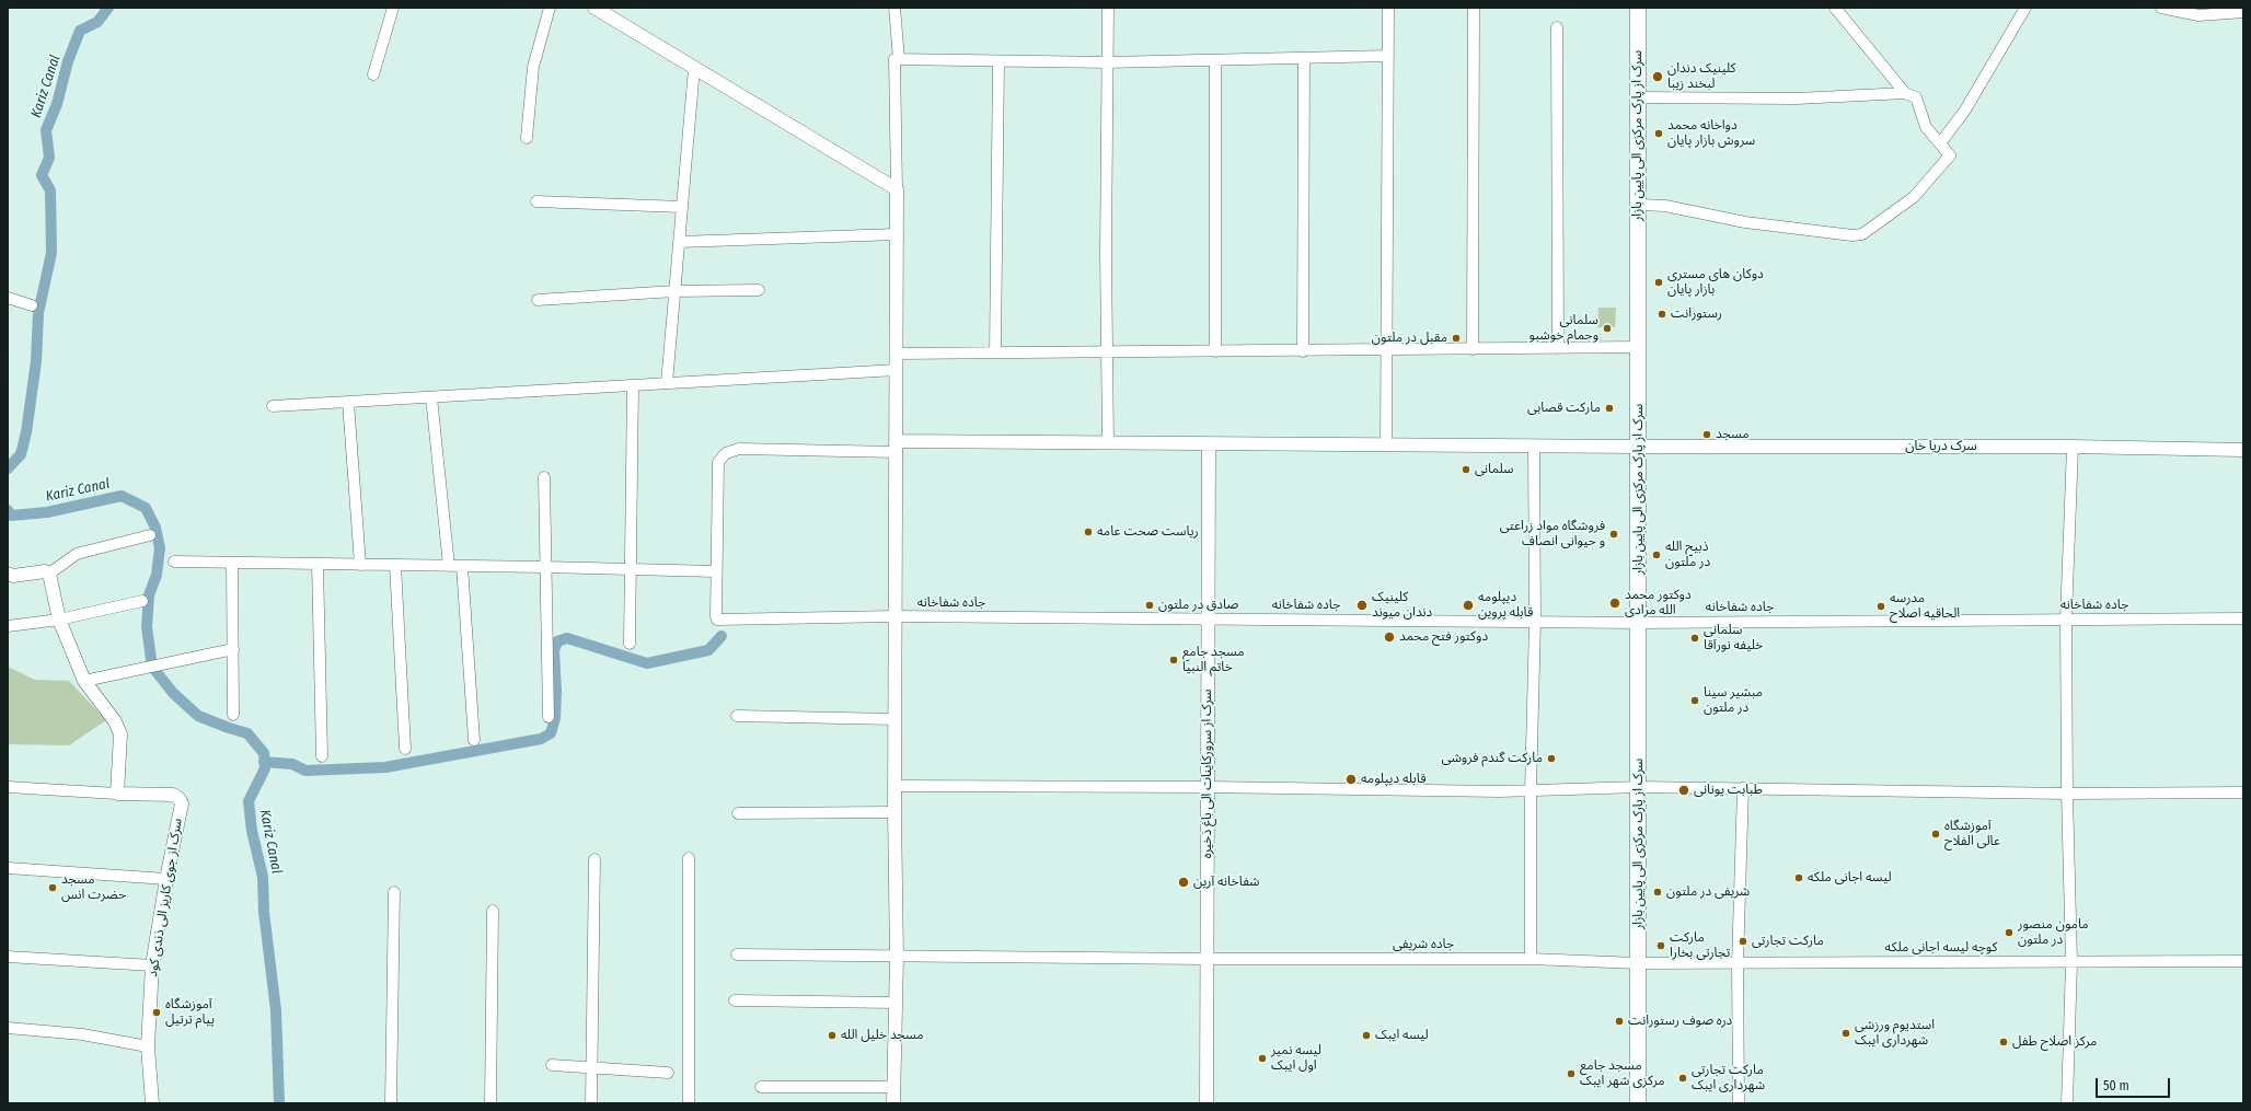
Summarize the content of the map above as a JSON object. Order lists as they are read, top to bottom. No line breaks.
{"streets":{"main road":["سرک از پارک مرکزی الی پایین بازار"],"street":["سرک دریا خان","جاده شفاخانه","سرک از سرورکاینات الی باغ ذخیره","سرک از جوی کاریز الی ذندی کود","جاده شریفی","کوچه لیسه اجانی ملکه"]},"crossings":[["سرک از پارک مرکزی الی پایین بازار","سرک دریا خان"],["سرک از پارک مرکزی الی پایین بازار","جاده شفاخانه"],["سرک از پارک مرکزی الی پایین بازار","جاده شریفی"],["سرک از پارک مرکزی الی پایین بازار","کوچه لیسه اجانی ملکه"],["سرک دریا خان","جاده شفاخانه"],["سرک دریا خان","سرک از سرورکاینات الی باغ ذخیره"],["جاده شفاخانه","سرک از سرورکاینات الی باغ ذخیره"],["سرک از سرورکاینات الی باغ ذخیره","جاده شریفی"],["جاده شریفی","کوچه لیسه اجانی ملکه"]],"water":["Kariz Canal"],"places":["کلینیک دندان لبخند زیبا","دواخانه محمد سروش بازار پایان","دوکان های مستری بازار پایان","رستورانت","سلمانی وحمام خوشبو","مقبل در ملتون","مارکت قصابی","مسجد","سلمانی","ریاست صحت عامه","فروشگاه مواد زراعتی و حیوانی انصاف","ذبیح الله در ملتون","دوکتور محمد الله مرادی","صادق در ملتون","کلینیک دندان میوند","دیپلومه قابله پروین","مدرسه الحاقیه اصلاح","دوکتور فتح محمد","سلمانی خلیفه نورآقا","مسجد جامع خاتم النبیا","مبشیر سینا در ملتون","مارکت گندم فروشی","قابله دیپلومه","طبابت یونانی","آموزشگاه عالی الفلاح","لیسه اجانی ملکه","شفاخانه آرین","مسجد حضرت انس","شریفی در ملتون","مامون منصور در ملتون","مارکت تجارتی","مارکت تجارتی بخارا","آموزشگاه پیام ترتیل","دره صوف رستورانت","استدیوم ورزشی شهرداری ایبک","مسجد خلیل الله","لیسه ایبک","مرکز اصلاح طفل","لیسه نمیر اول ایبک","مسجد جامع مرکزی شهر ایبک","مارکت تجارتی شهرداری ایبک"],"scale_bar":"50 m"}
